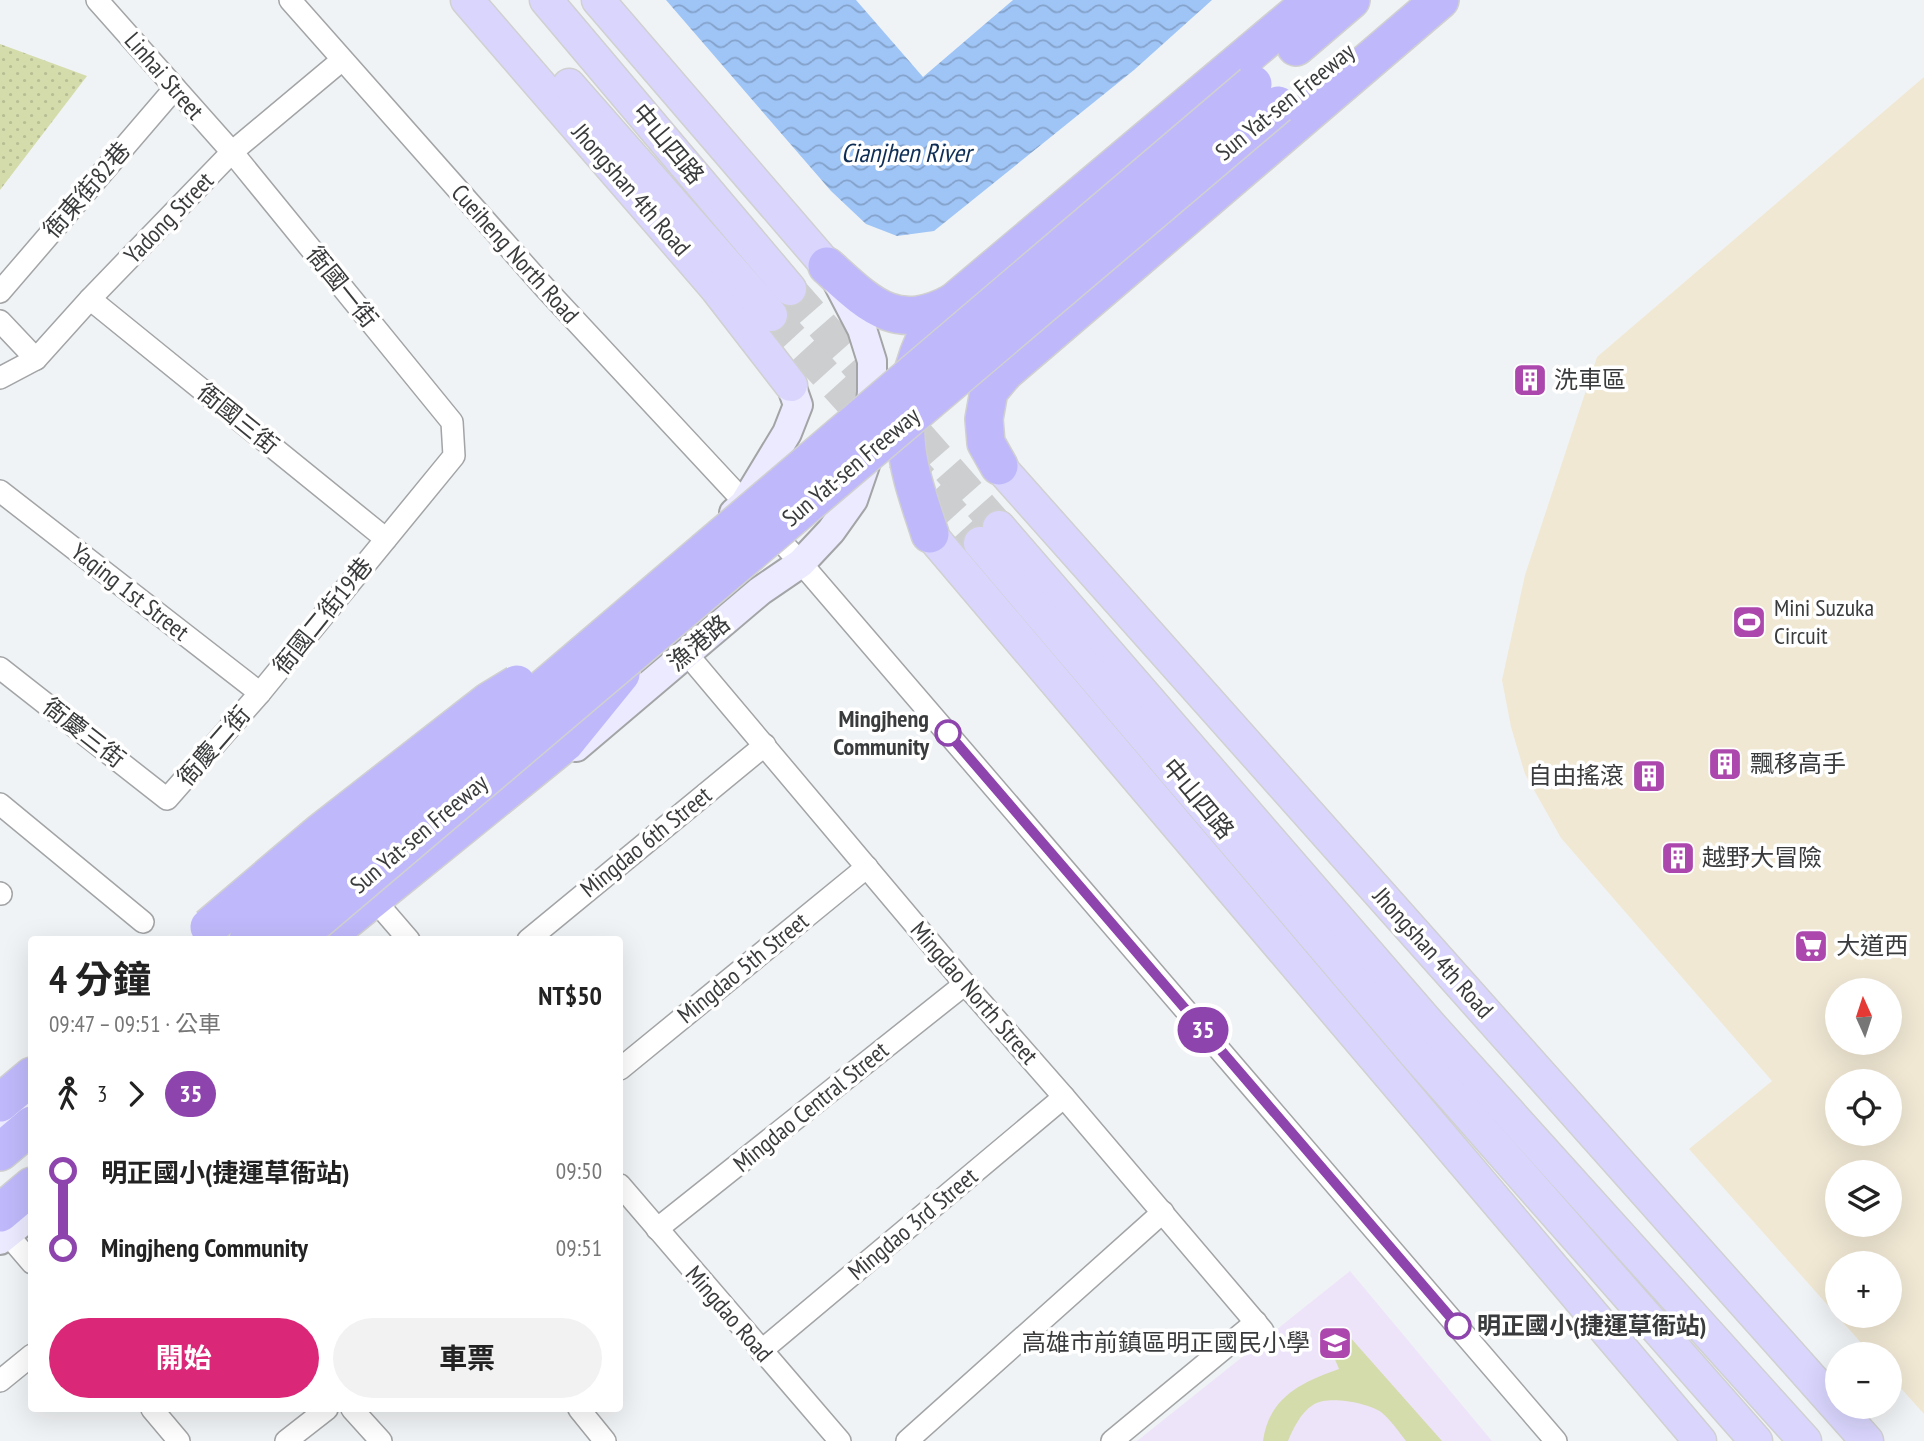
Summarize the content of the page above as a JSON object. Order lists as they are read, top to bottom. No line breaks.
{"streets":{"highway":["Sun Yat-sen Freeway"],"main road":["中山四路","Jhongshan 4th Road"],"street":["Linhai Street","衙東街82巷","Yadong Street","Cueiheng North Road","衙國一街","衙國三街","Yaqing 1st Street","衙國二街19巷","漁港路","衙慶三街","衙慶二街","Mingdao 6th Street","Mingdao 5th Street","Mingdao North Street","Mingdao Central Street","Mingdao 3rd Street","Mingdao Road"]},"crossings":[["Linhai Street","衙東街82巷"],["Linhai Street","Yadong Street"],["Linhai Street","衙國一街"],["Yadong Street","Cueiheng North Road"],["Yadong Street","衙國一街"],["Yadong Street","衙國三街"],["Cueiheng North Road","漁港路"],["衙國一街","衙國二街19巷"],["衙國三街","衙國二街19巷"],["Yaqing 1st Street","衙國二街19巷"],["Yaqing 1st Street","衙慶二街"],["衙國二街19巷","衙慶二街"],["漁港路","Mingdao North Street"],["衙慶三街","衙慶二街"],["Mingdao 6th Street","Mingdao North Street"],["Mingdao 5th Street","Mingdao North Street"],["Mingdao North Street","Mingdao Central Street"],["Mingdao North Street","Mingdao 3rd Street"],["Mingdao Central Street","Mingdao Road"],["Mingdao 3rd Street","Mingdao Road"]],"water":["Cianjhen River"],"places":{"building":["洗車區","飄移高手","自由搖滾","越野大冒險"],"sports":["Mini Suzuka Circuit"],"other":["Mingjheng Community","明正國小(捷運草衙站)"],"supermarket":["大道西"],"school or university":["高雄市前鎮區明正國民小學"]},"lines":["bus line 35"],"north":"top","page":{"on_map":"35","heading":["4 分鐘","09:47 – 09:51 · 公車","NT$50"],"map_buttons":["+","−"],"legs":["3","35"],"list":[{"name":"明正國小(捷運草衙站)","value":"09:50"},{"name":"Mingjheng Community","value":"09:51"}],"buttons":["開始","車票"]}}
